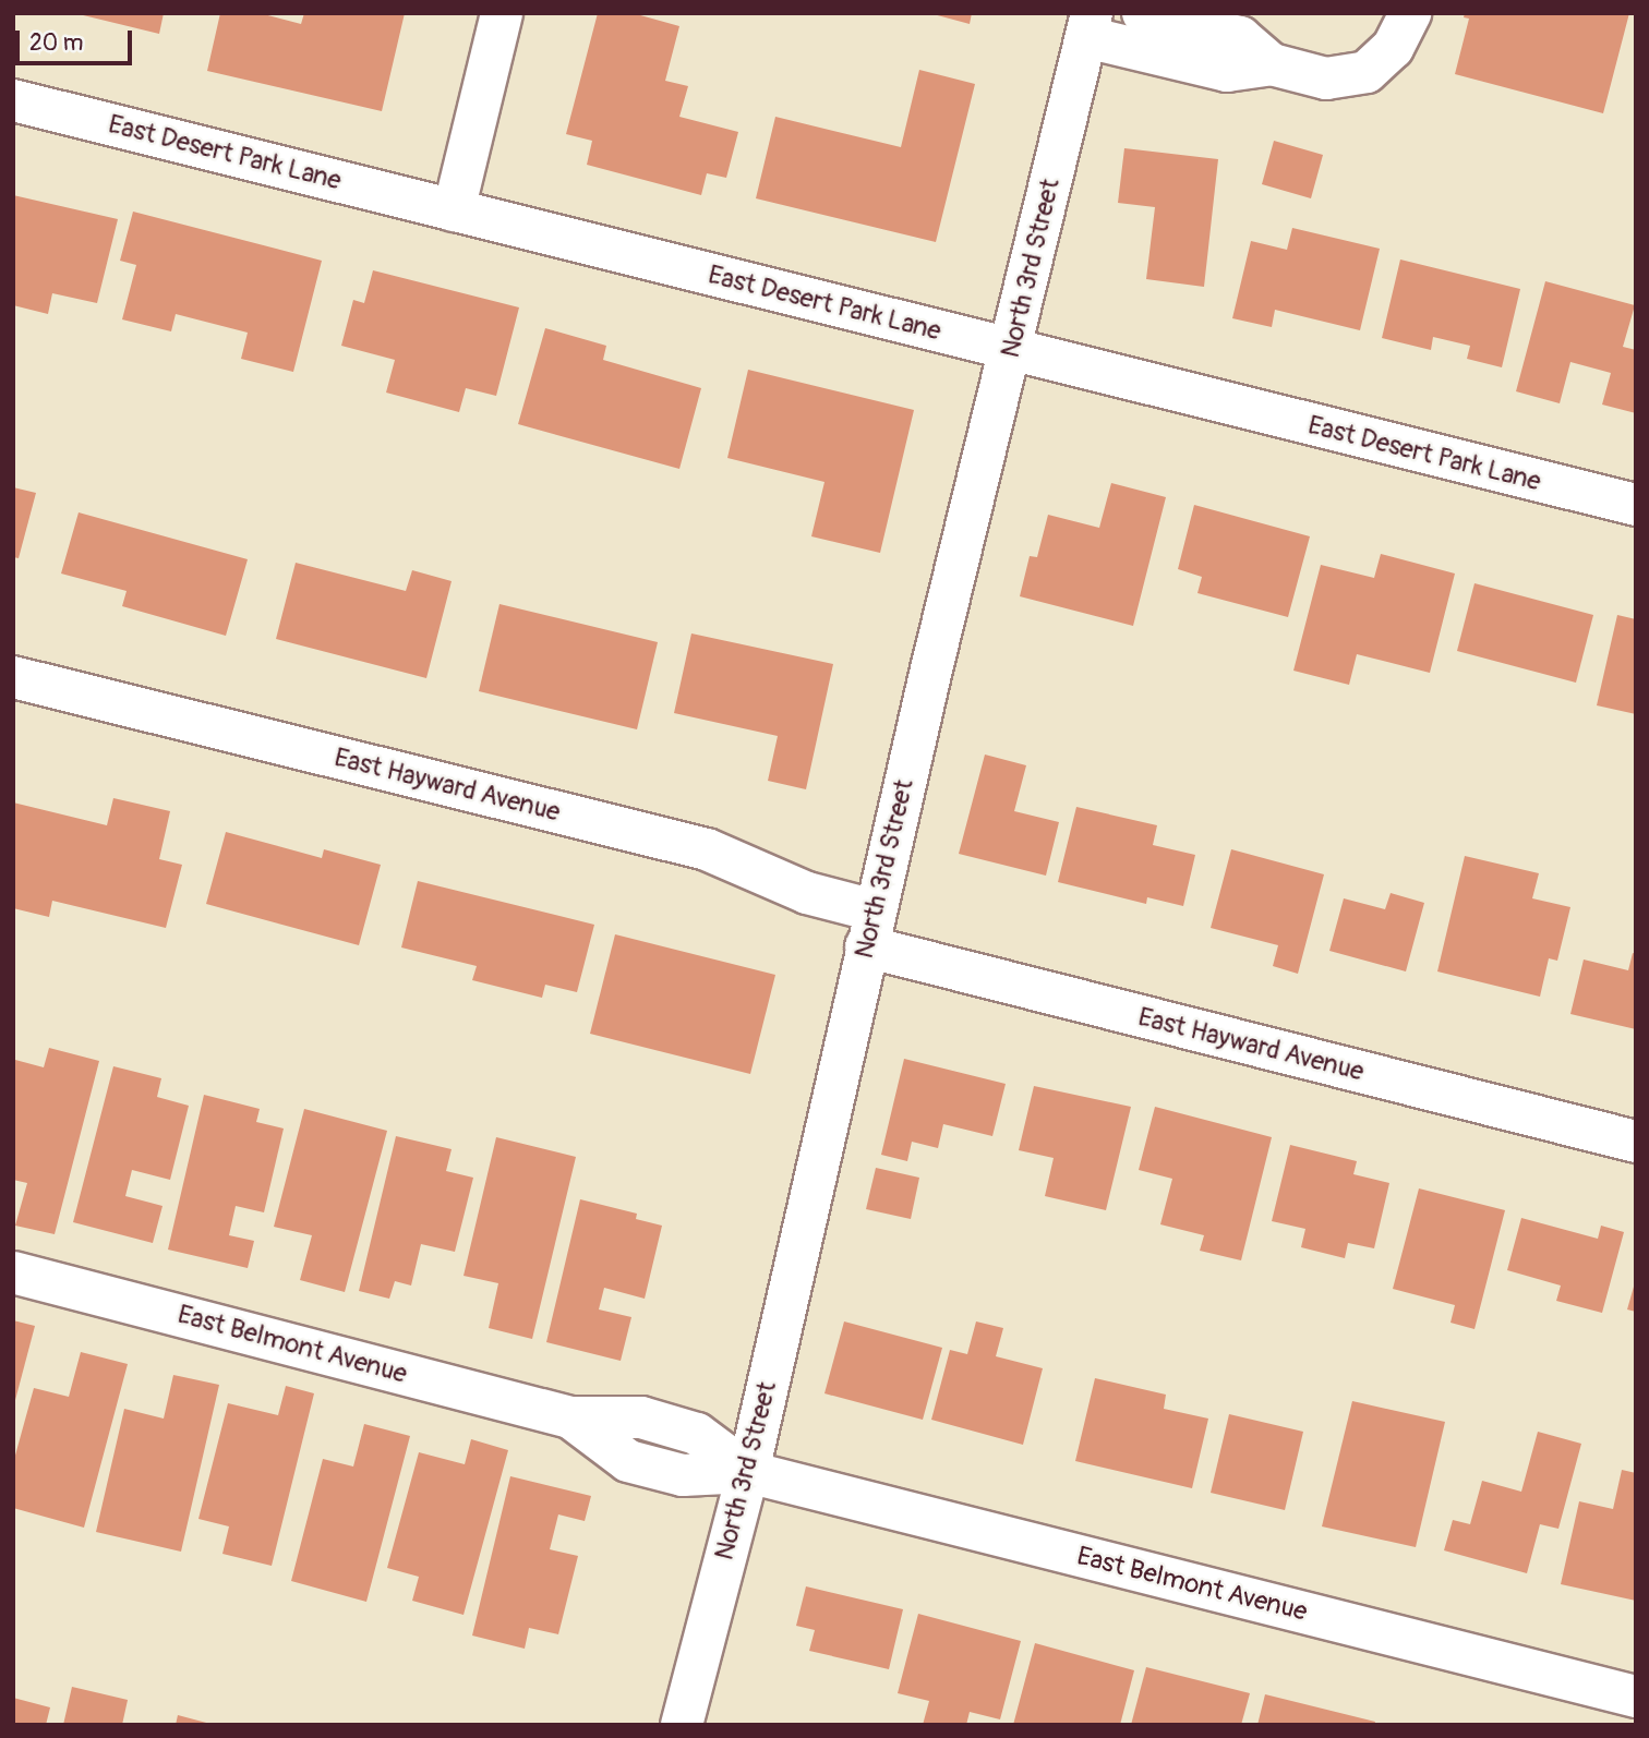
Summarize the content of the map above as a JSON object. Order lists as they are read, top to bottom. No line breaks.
{"streets":{"street":["East Desert Park Lane","North 3rd Street","East Hayward Avenue","East Belmont Avenue"]},"crossings":[["East Desert Park Lane","North 3rd Street"],["North 3rd Street","East Hayward Avenue"],["North 3rd Street","East Belmont Avenue"]],"scale_bar":"20 m"}
